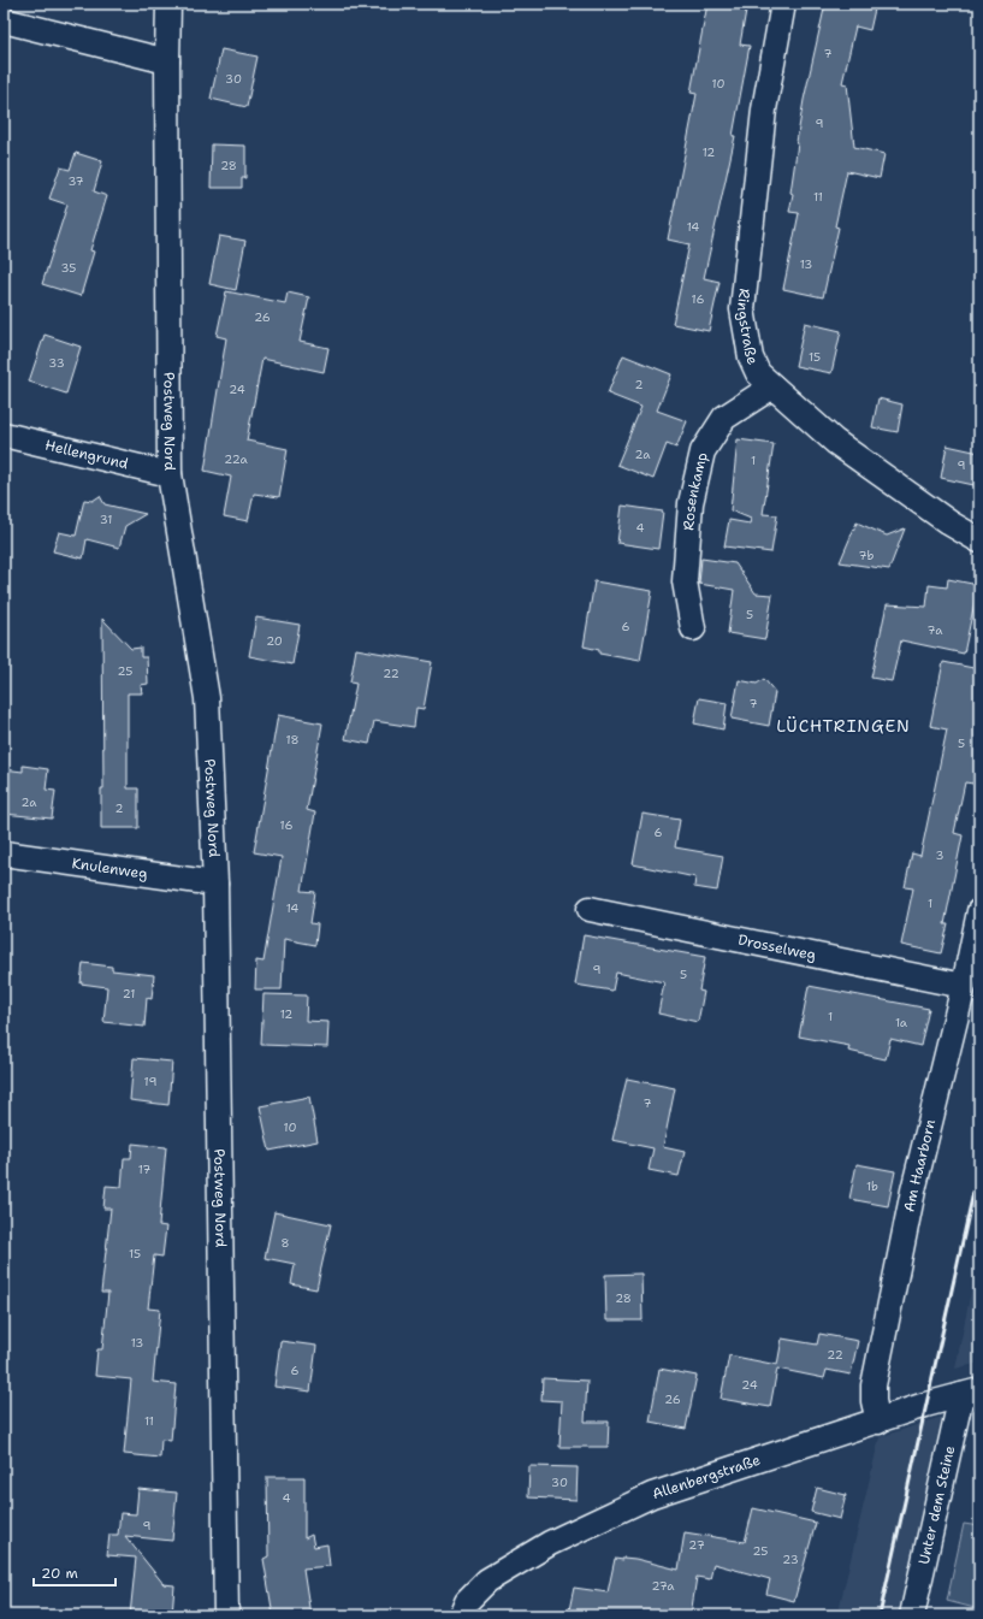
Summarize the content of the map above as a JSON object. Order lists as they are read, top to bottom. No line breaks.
{"streets":{"street":["Ringstraße","Postweg Nord","Hellengrund","Rosenkamp","Knulenweg","Drosselweg","Am Haarborn","Allenbergstraße","Unter dem Steine"]},"crossings":[["Ringstraße","Rosenkamp"],["Postweg Nord","Hellengrund"],["Postweg Nord","Knulenweg"],["Drosselweg","Am Haarborn"],["Am Haarborn","Allenbergstraße"],["Allenbergstraße","Unter dem Steine"]],"districts":["LÜCHTRINGEN"],"house_numbers":["7","30","10","9","12","28","37","11","14","13","35","16","26","15","33","2","24","2a","22a","1","9","31","4","7b","5","6","7a","20","25","22","7","18","5","2a","2","16","6","3","1","14","9","5","21","12","1","1a","19","7","10","17","1b","8","15","28","13","22","6","24","26","11","30","4","9","27","25","23","27a"],"scale_bar":"20 m"}
